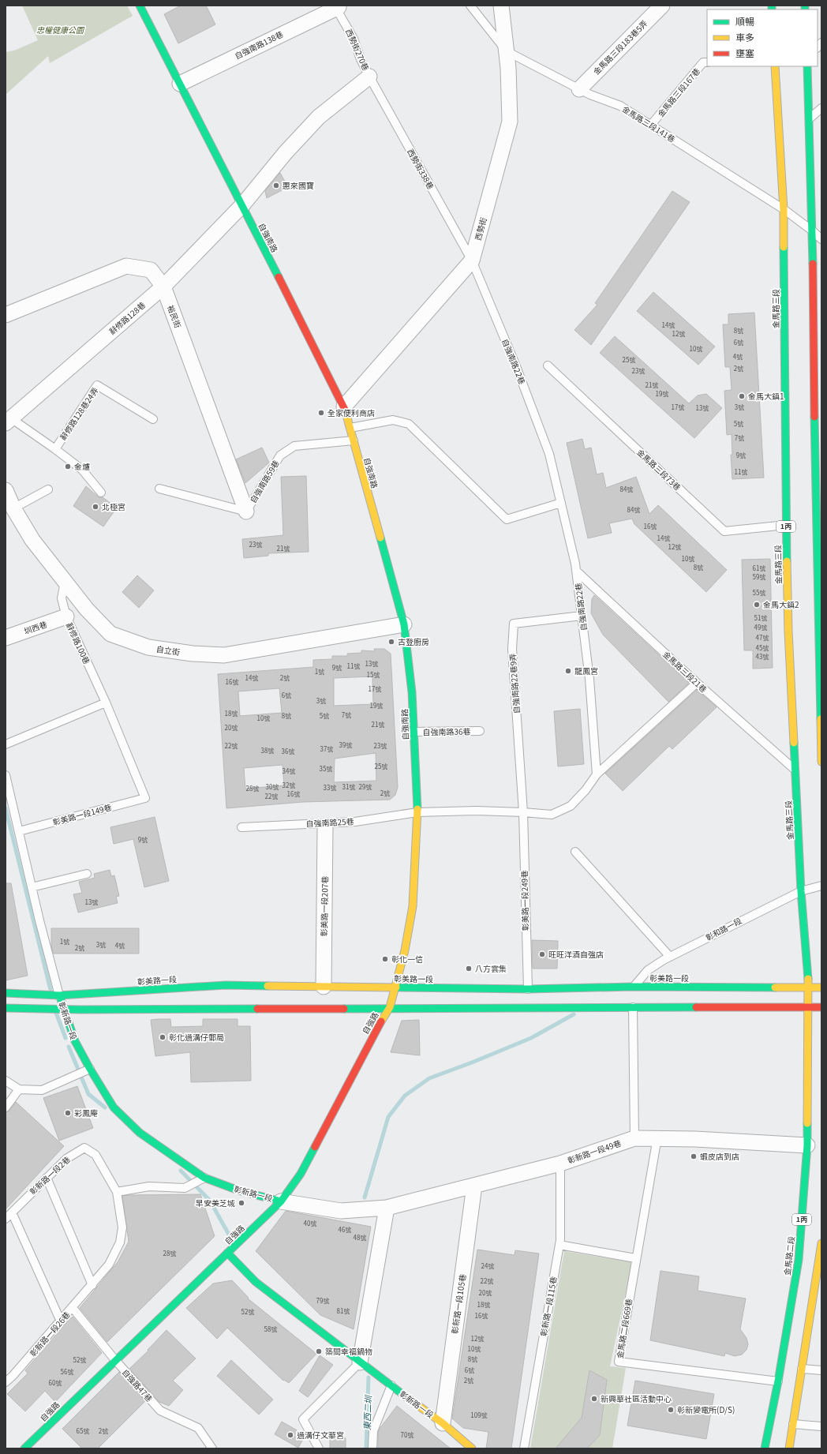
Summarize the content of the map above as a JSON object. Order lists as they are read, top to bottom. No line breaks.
{"streets":{"street":["自強南路138巷","金馬路三段183巷5弄","西勢街","自強南路","金馬路三段","裕民街","辭修路128巷","1丙","圳西巷","自立街","彰美路一段207巷","彰美路一段","彰新路一段","自強路","彰新路一段49巷","金馬路二段","彰新路一段105巷"],"lane":["西勢街270巷","金馬路三段167巷","金馬路三段141巷","西勢街338巷","自強南路22巷","辭修路128巷24弄","金馬路三段73巷","自強南路59巷","辭修路100巷","金馬路三段21巷","自強南路22巷9弄","自強南路36巷","彰美路一段149巷","自強南路25巷","彰美路一段249巷","彰和路一段","彰新路一段2巷","彰新路一段115巷","金馬路二段669巷","彰新路一段26巷","自強路47巷"]},"crossings":[["自強南路138巷","西勢街270巷"],["自強南路138巷","自強南路"],["金馬路三段183巷5弄","金馬路三段141巷"],["西勢街270巷","西勢街338巷"],["西勢街270巷","辭修路128巷"],["金馬路三段167巷","金馬路三段141巷"],["金馬路三段141巷","西勢街"],["金馬路三段141巷","金馬路三段"],["西勢街338巷","西勢街"],["西勢街338巷","辭修路128巷"],["西勢街338巷","自強南路22巷"],["西勢街","自強南路"],["西勢街","自強南路22巷"],["自強南路","辭修路128巷"],["自強南路","自強南路59巷"],["自強南路","自立街"],["自強南路","自強南路36巷"],["自強南路","自強南路25巷"],["自強南路","彰美路一段"],["自強南路","自強路"],["金馬路三段","金馬路三段73巷"],["金馬路三段","金馬路三段21巷"],["金馬路三段","彰和路一段"],["金馬路三段","彰美路一段"],["金馬路三段","金馬路二段"],["裕民街","辭修路128巷"],["裕民街","自強南路59巷"],["辭修路128巷","辭修路128巷24弄"],["自強南路22巷","金馬路三段21巷"],["自強南路22巷","自強南路22巷9弄"],["圳西巷","辭修路100巷"],["辭修路100巷","自立街"],["辭修路100巷","彰美路一段149巷"],["自強南路22巷9弄","彰美路一段249巷"],["彰美路一段249巷","彰美路一段"],["彰美路一段207巷","彰美路一段"],["彰和路一段","彰美路一段"],["彰美路一段","彰新路一段"],["彰美路一段","自強路"],["彰美路一段","金馬路二段"],["彰新路一段","自強路"],["彰新路一段","彰新路一段49巷"],["彰新路一段","彰新路一段105巷"],["自強路","自強路47巷"],["彰新路一段49巷","金馬路二段"],["彰新路一段49巷","彰新路一段105巷"],["彰新路一段49巷","彰新路一段115巷"],["彰新路一段49巷","金馬路二段669巷"],["彰新路一段2巷","彰新路一段26巷"],["金馬路二段","金馬路二段669巷"],["彰新路一段26巷","自強路47巷"]],"water":["東西二圳"],"parks":["忠權健康公園"],"places":["惠來國寶","金馬大鎮1","全家便利商店","金爐","北極宮","金馬大鎮2","古登廚房","龍鳳宮","旺旺洋酒自強店","彰化一信","八方雲集","彰化過溝仔郵局","彩鳳庵","蝦皮店到店","早安美芝城","築間幸福鍋物","新興華社區活動中心","彰新變電所(D/S)","過溝仔文華宮"],"house_numbers":["14號","8號","12號","6號","10號","4號","25號","2號","23號","21號","19號","17號","3號","13號","5號","7號","9號","11號","84號","84號","16號","14號","23號","12號","21號","10號","8號","61號","59號","55號","51號","49號","47號","45號","43號","13號","11號","9號","1號","15號","14號","2號","16號","17號","6號","3號","19號","18號","7號","8號","5號","10號","21號","20號","39號","22號","23號","37號","38號","36號","25號","35號","34號","32號","30號","31號","29號","33號","28號","2號","16號","22號","9號","13號","1號","3號","4號","2號","40號","46號","48號","28號","24號","22號","20號","79號","18號","81號","52號","16號","58號","12號","10號","8號","52號","6號","56號","2號","60號","109號","65號","2號","70號"],"legend":["順暢","車多","壅塞"]}
